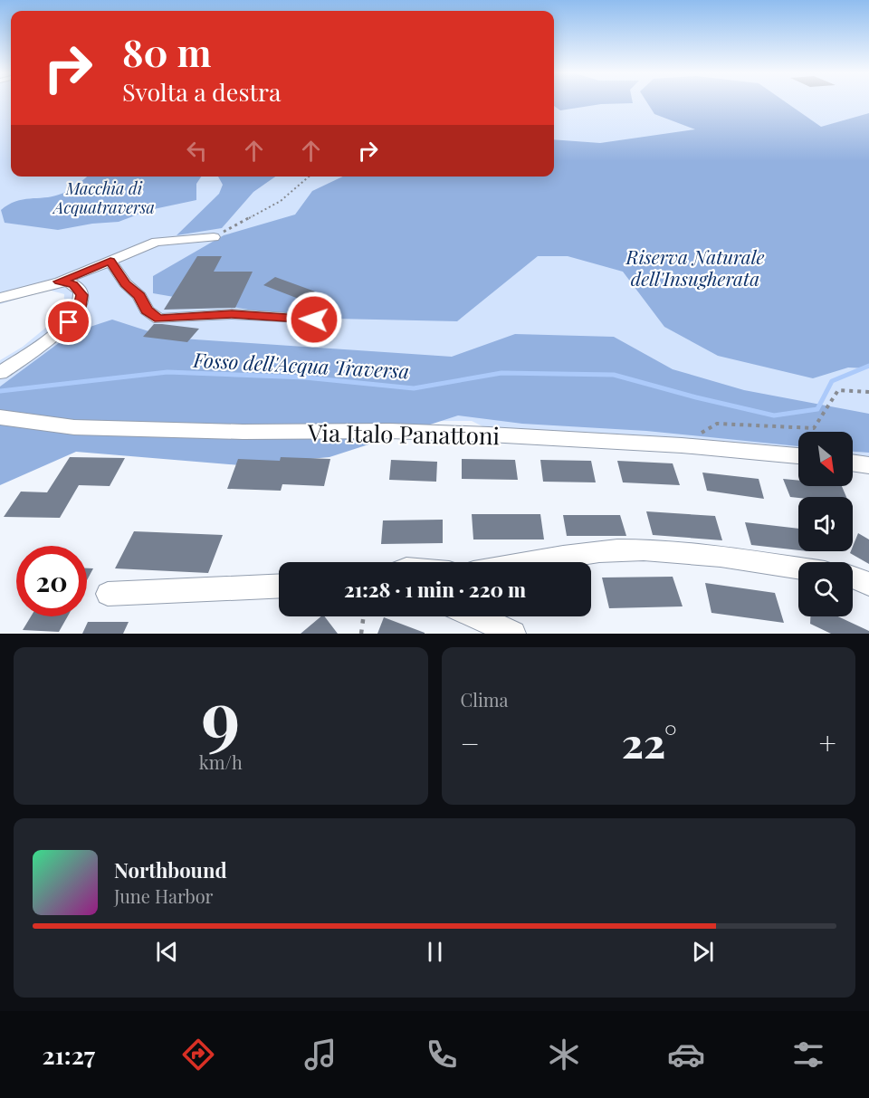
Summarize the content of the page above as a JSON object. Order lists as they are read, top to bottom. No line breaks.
{"streets":{"street":["Via Italo Panattoni"]},"water":["Fosso dell'Acqua Traversa"],"parks":["Macchia di Acquatraversa","Riserva Naturale dell'Insugherata"],"north":"bottom right","page":{"turn":["80 m","Svolta a destra"],"limit":"20","trip":"21:28 · 1 min · 220 m","tile":[["9","km/h"],"Clima"],"heat":["−","22°","+"],"song":["Northbound","June Harbor"],"tabs":"21:27"}}
